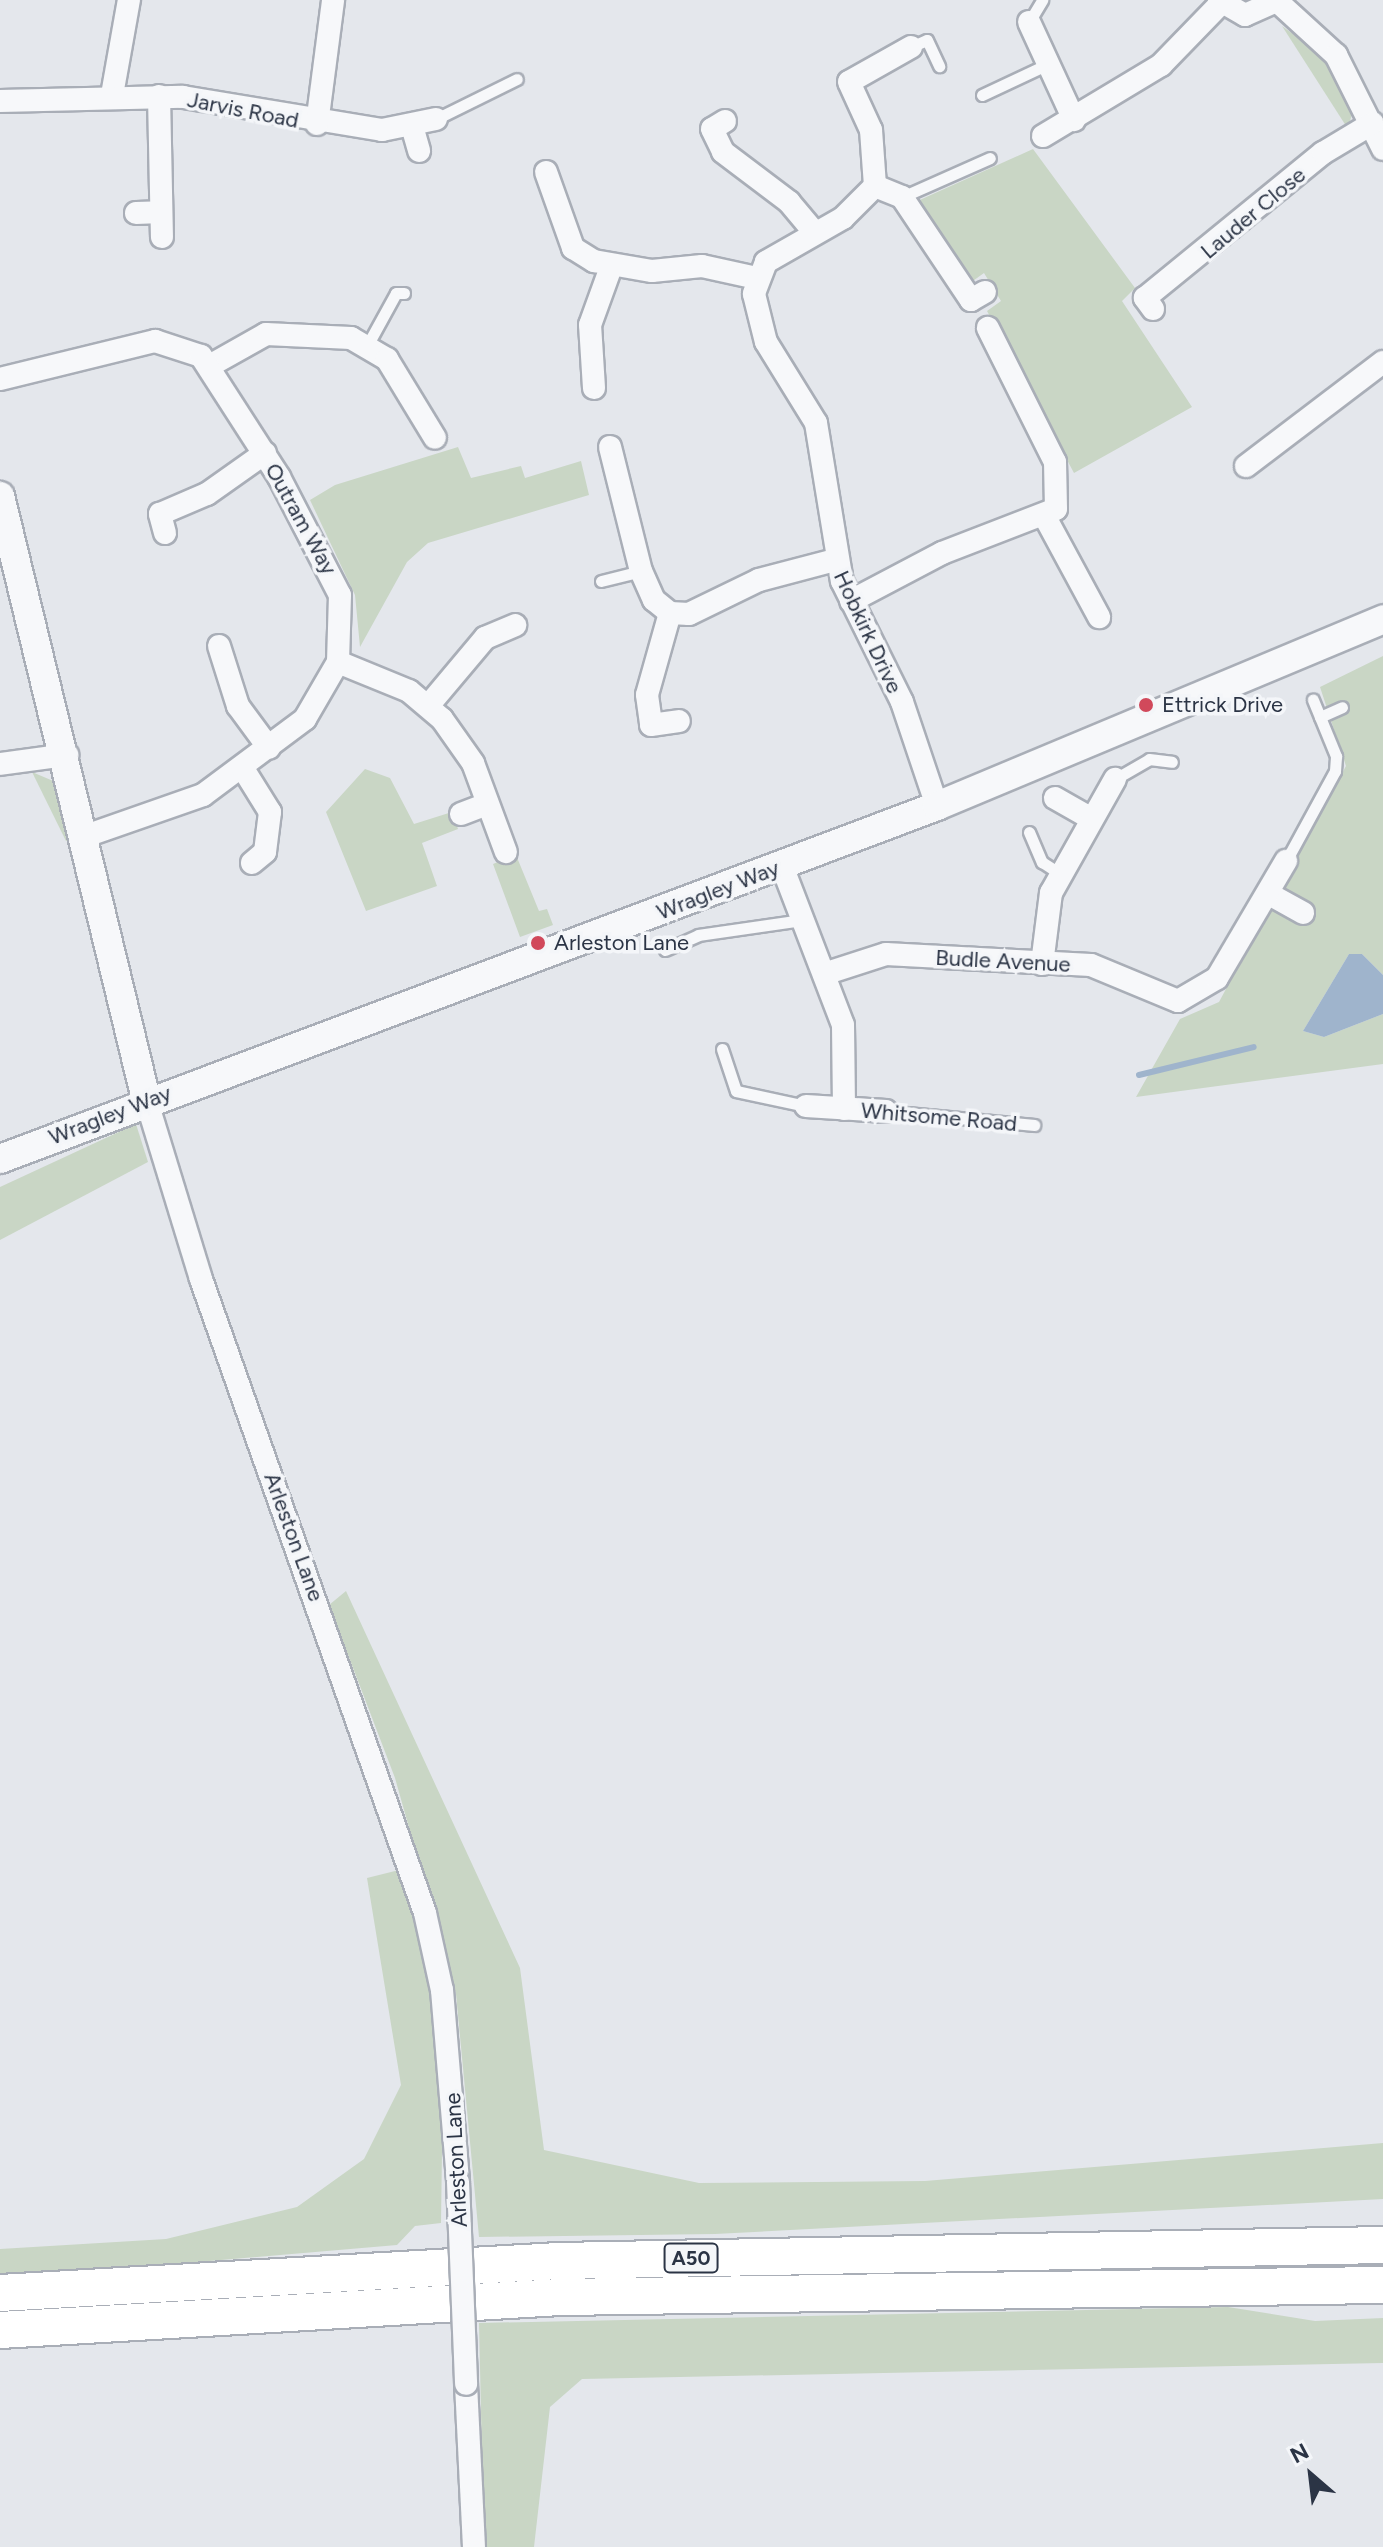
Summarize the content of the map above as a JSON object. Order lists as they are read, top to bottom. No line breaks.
{"streets":{"highway":["A50"],"street":["Jarvis Road","Lauder Close","Outram Way","Hobkirk Drive","Wragley Way","Budle Avenue","Whitsome Road","Arleston Lane"]},"crossings":[["Outram Way","Arleston Lane"],["Hobkirk Drive","Wragley Way"],["Wragley Way","Whitsome Road"],["Wragley Way","Arleston Lane"],["Budle Avenue","Whitsome Road"]],"places":["Ettrick Drive","Arleston Lane"],"north":"top left"}
